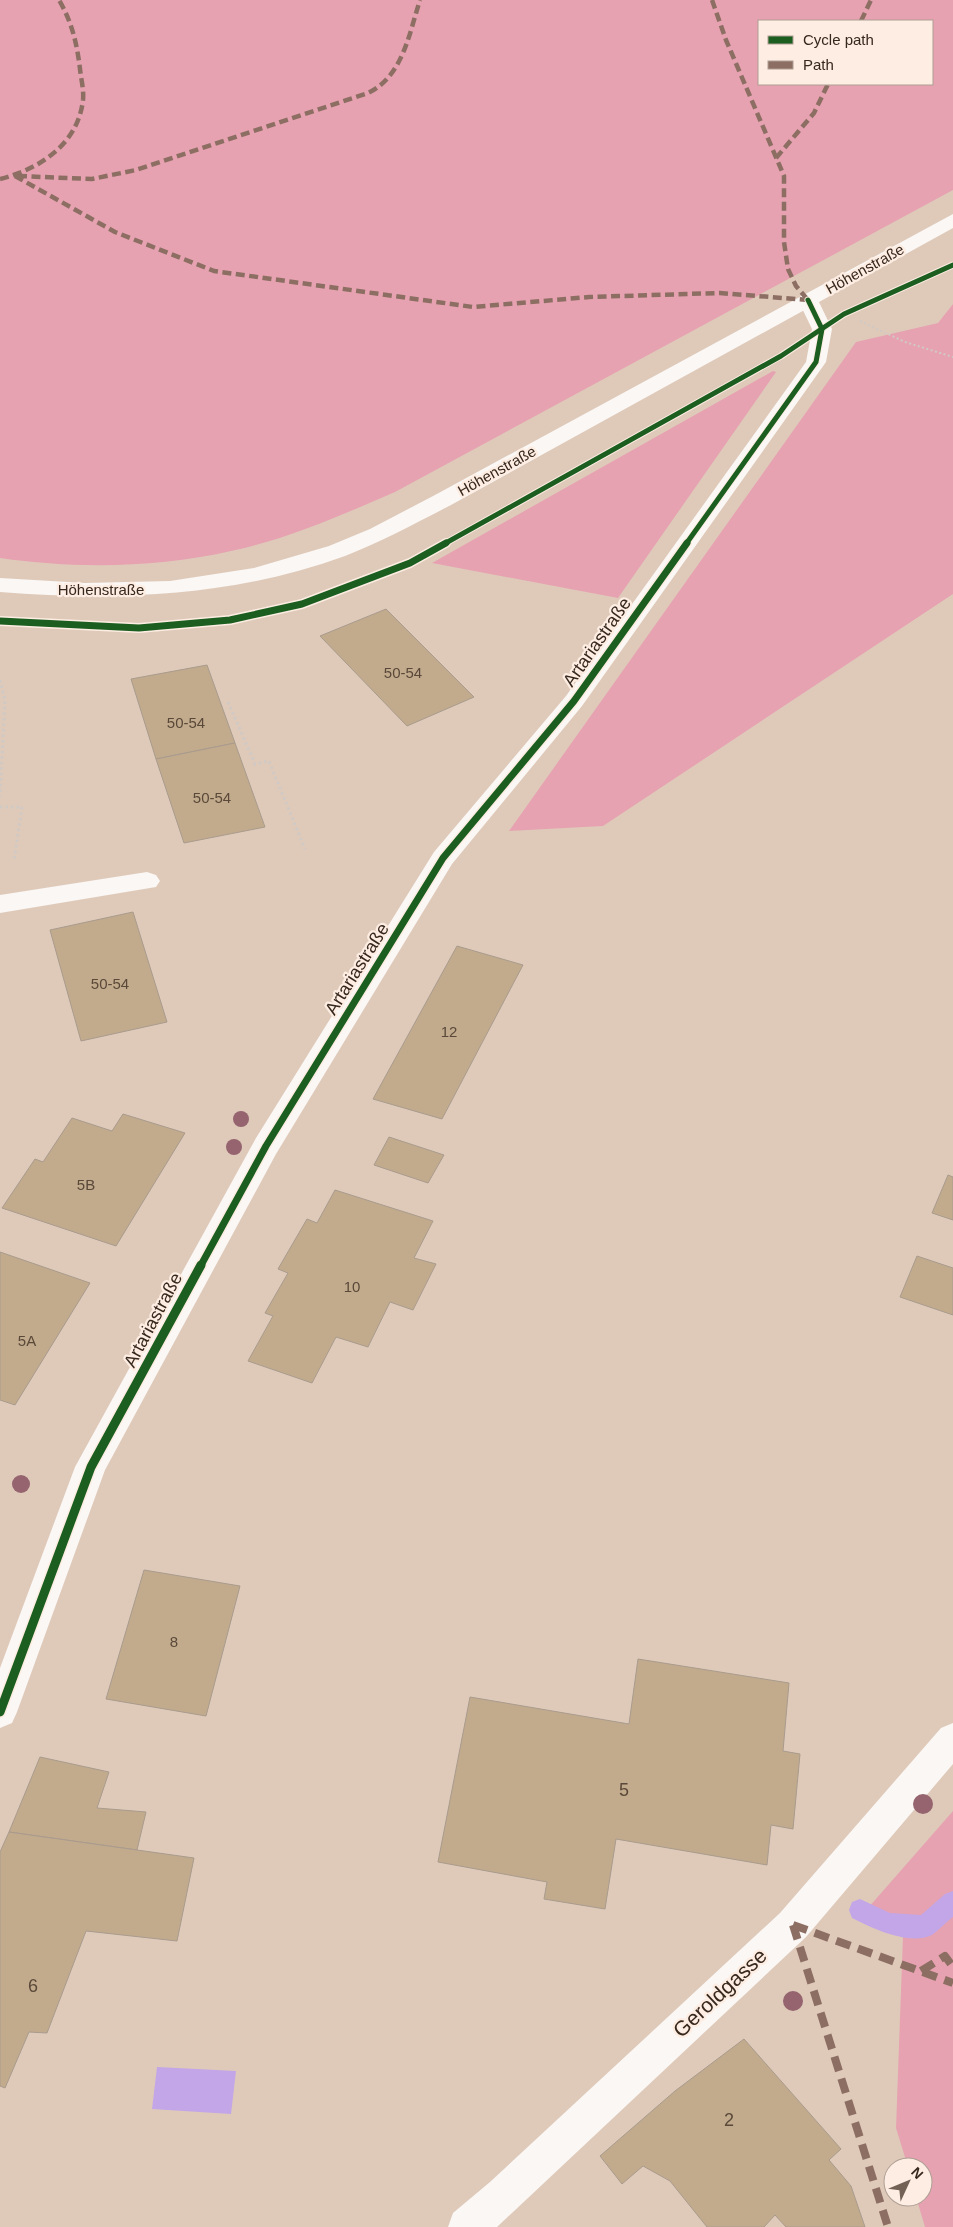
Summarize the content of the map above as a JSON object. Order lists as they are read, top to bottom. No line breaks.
{"streets":{"street":["Höhenstraße","Artariastraße","Geroldgasse"]},"crossings":[["Höhenstraße","Artariastraße"]],"house_numbers":["50-54","50-54","50-54","50-54","12","5B","10","5A","8","5","6","2"],"legend":["Cycle path","Path"],"north":"top right"}
